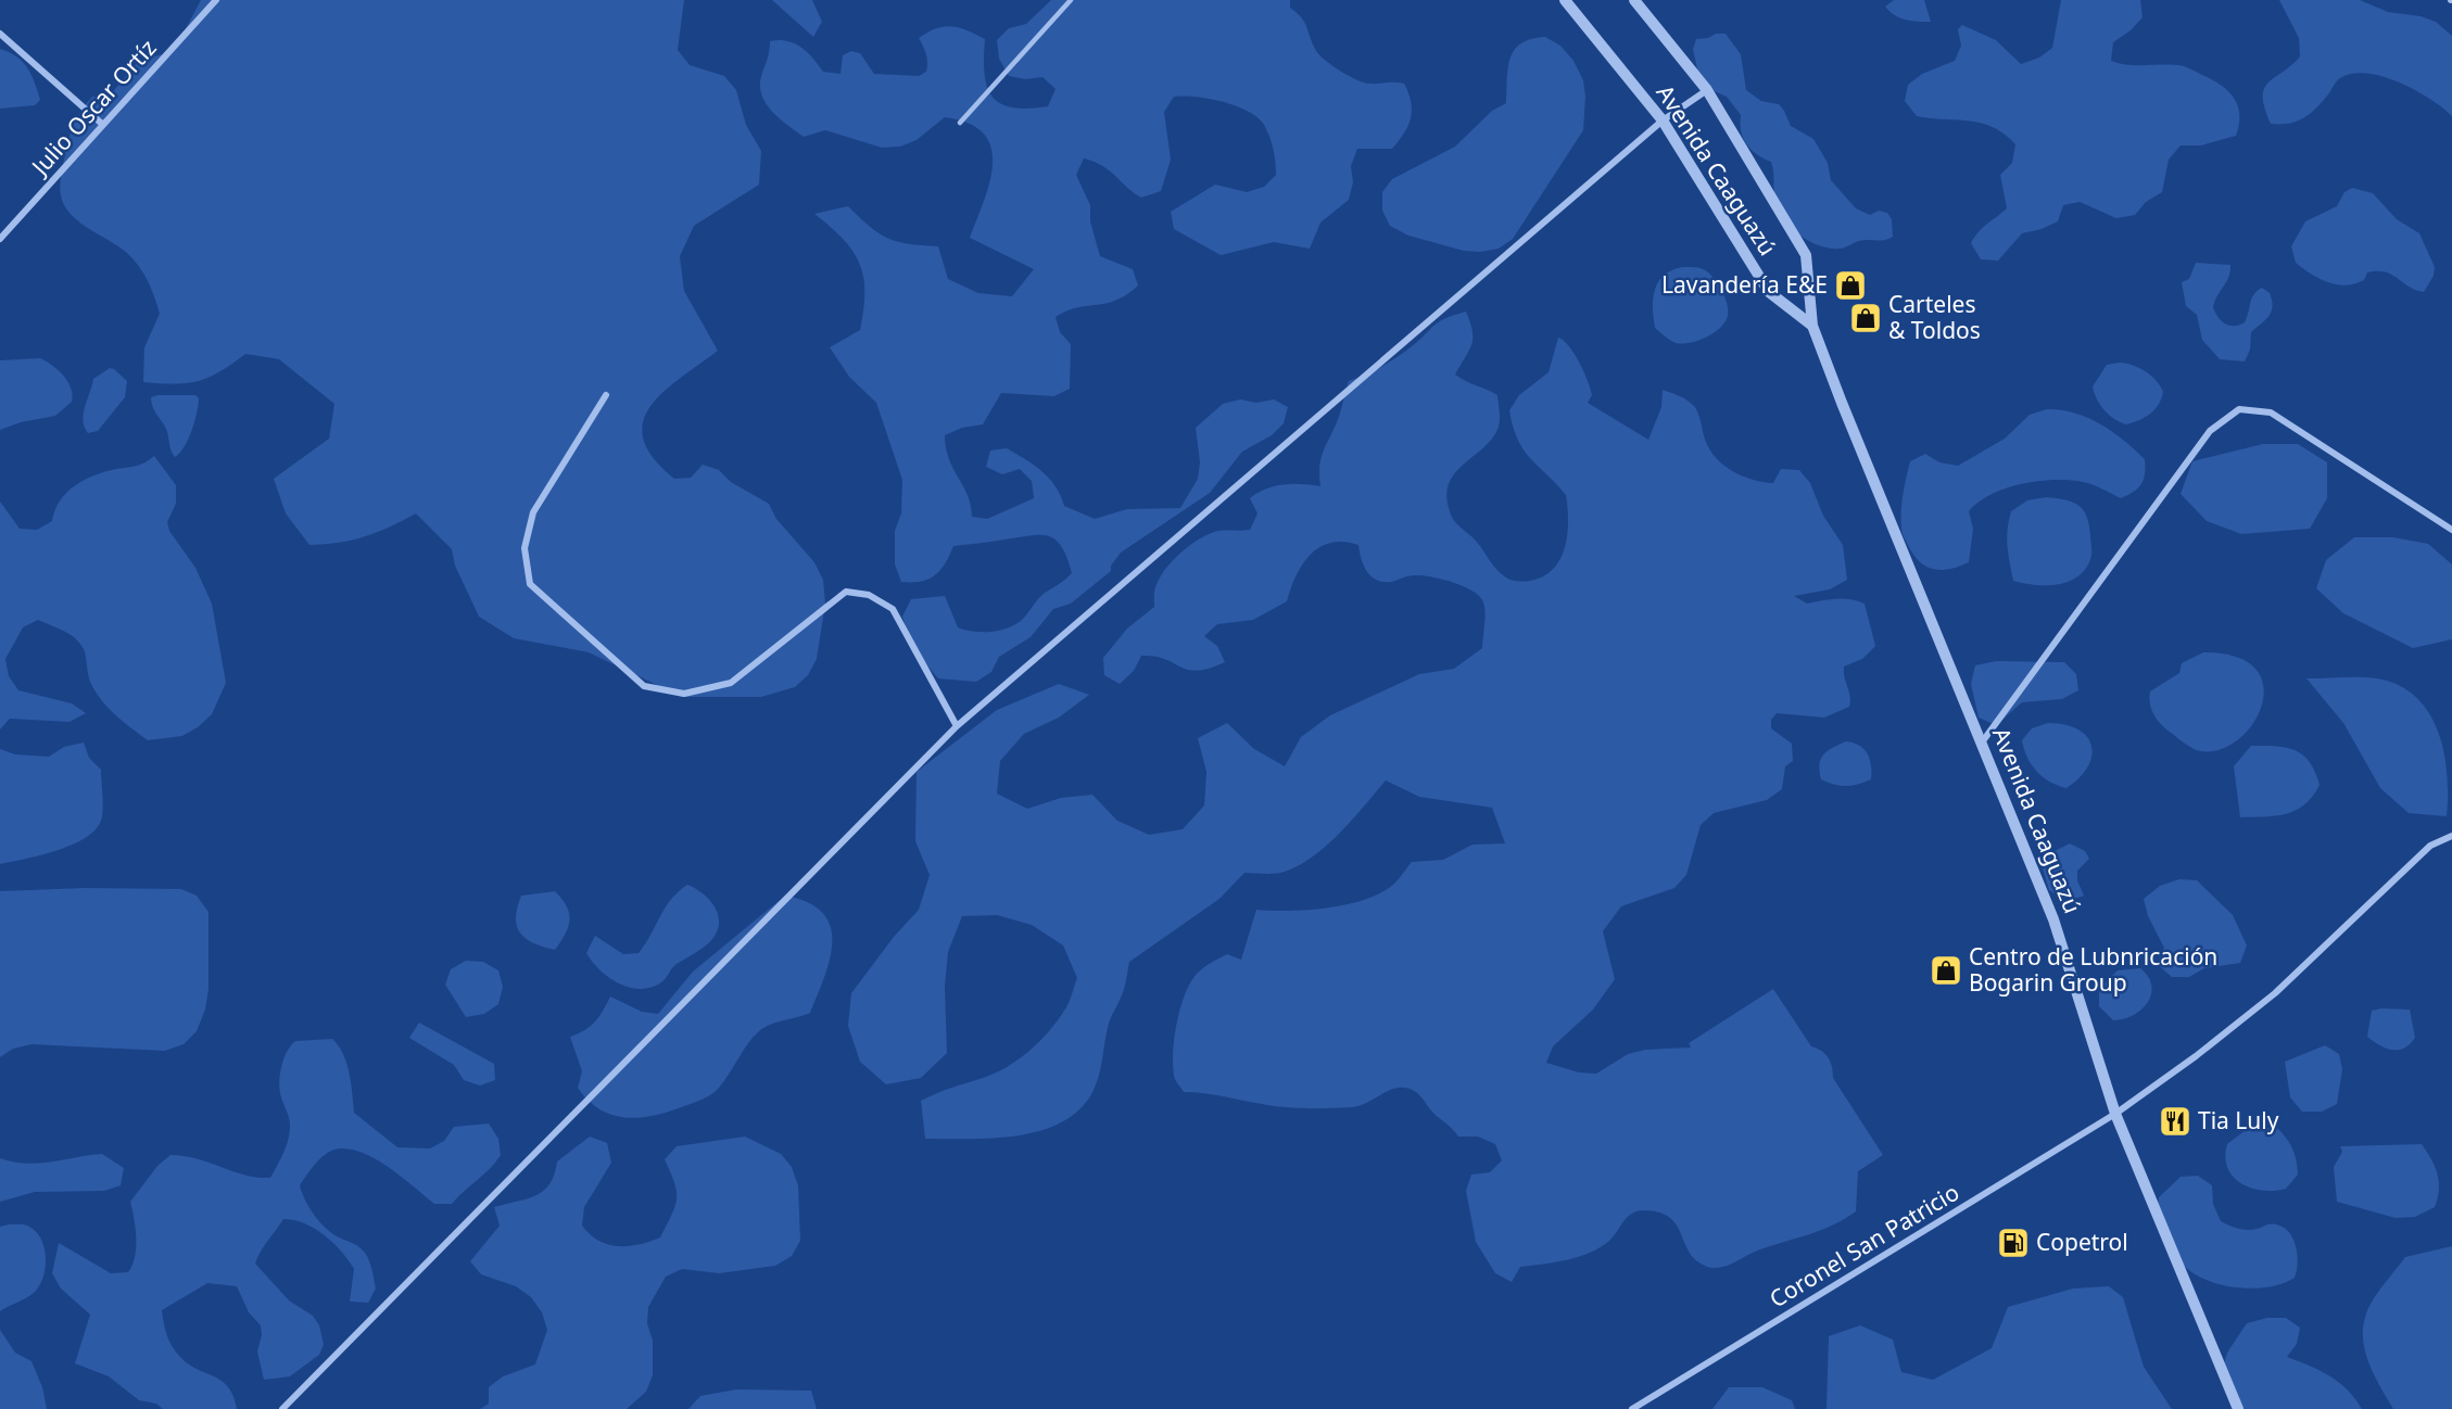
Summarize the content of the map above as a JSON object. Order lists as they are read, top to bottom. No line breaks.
{"streets":{"street":["Julio Oscar Ortíz","Avenida Caaguazú","Coronel San Patricio"]},"crossings":[["Avenida Caaguazú","Coronel San Patricio"]],"places":{"shop":["Lavandería E&E","Carteles & Toldos","Centro de Lubnricación Bogarin Group"],"restaurant":["Tia Luly"],"fuel station":["Copetrol"]}}
